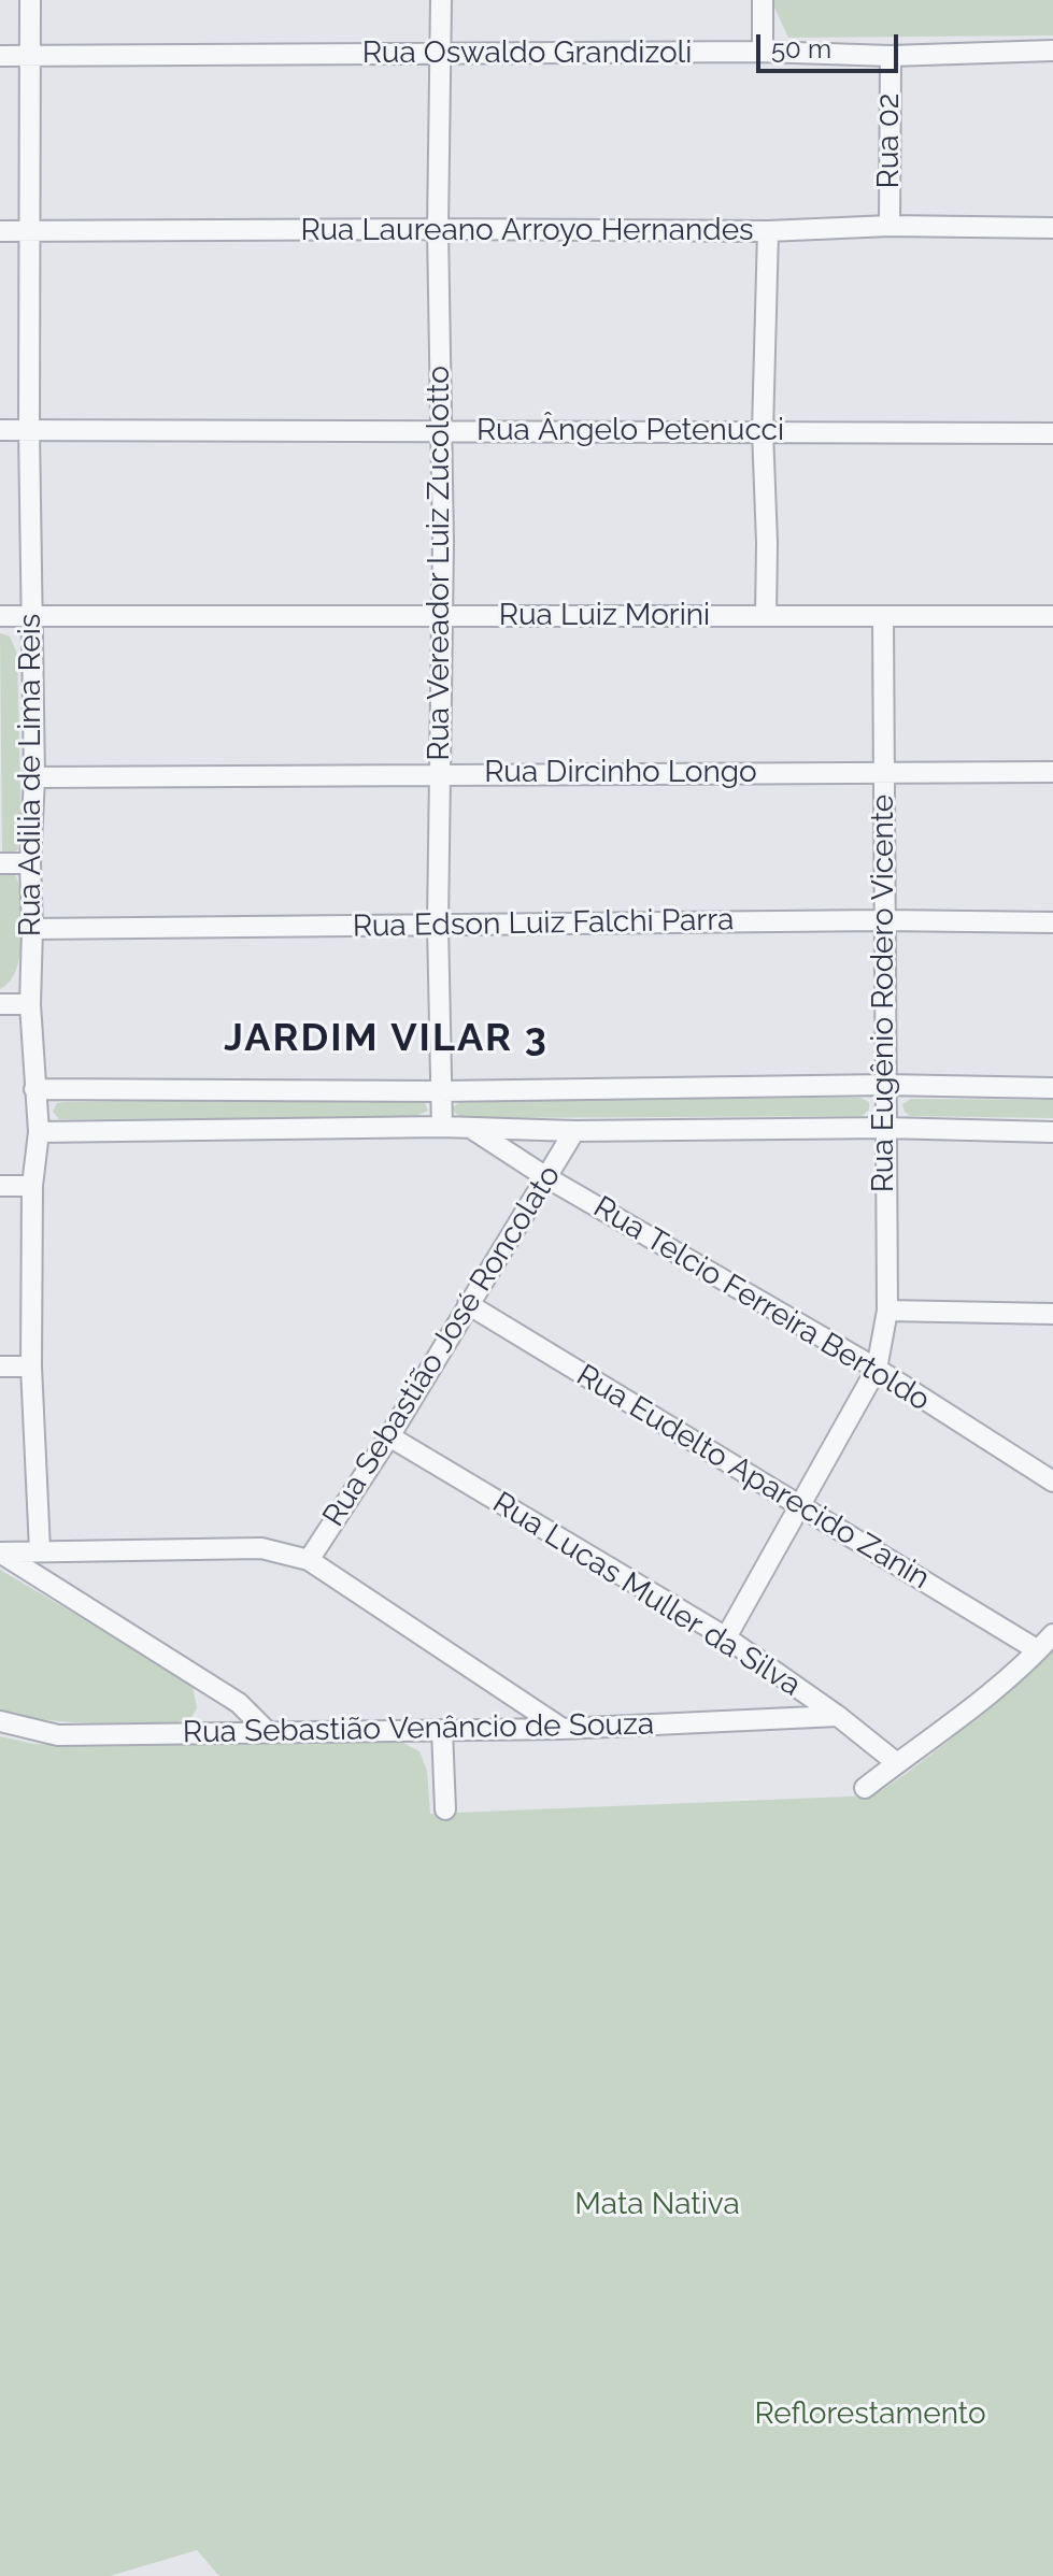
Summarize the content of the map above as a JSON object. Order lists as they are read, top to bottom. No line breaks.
{"streets":{"street":["Rua Oswaldo Grandizoli","Rua 02","Rua Laureano Arroyo Hernandes","Rua Ângelo Petenucci","Rua Vereador Luiz Zucolotto","Rua Luiz Morini","Rua Dircinho Longo","Rua Adilia de Lima Reis","Rua Edson Luiz Falchi Parra","Rua Eugênio Rodero Vicente","Rua Telcio Ferreira Bertoldo","Rua Sebastião José Roncolato","Rua Eudelto Aparecido Zanin","Rua Lucas Muller da Silva","Rua Sebastião Venâncio de Souza"]},"crossings":[["Rua Oswaldo Grandizoli","Rua 02"],["Rua Oswaldo Grandizoli","Rua Vereador Luiz Zucolotto"],["Rua Oswaldo Grandizoli","Rua Adilia de Lima Reis"],["Rua 02","Rua Laureano Arroyo Hernandes"],["Rua Laureano Arroyo Hernandes","Rua Vereador Luiz Zucolotto"],["Rua Laureano Arroyo Hernandes","Rua Adilia de Lima Reis"],["Rua Ângelo Petenucci","Rua Vereador Luiz Zucolotto"],["Rua Ângelo Petenucci","Rua Adilia de Lima Reis"],["Rua Vereador Luiz Zucolotto","Rua Luiz Morini"],["Rua Vereador Luiz Zucolotto","Rua Dircinho Longo"],["Rua Vereador Luiz Zucolotto","Rua Edson Luiz Falchi Parra"],["Rua Luiz Morini","Rua Adilia de Lima Reis"],["Rua Luiz Morini","Rua Eugênio Rodero Vicente"],["Rua Dircinho Longo","Rua Adilia de Lima Reis"],["Rua Dircinho Longo","Rua Eugênio Rodero Vicente"],["Rua Adilia de Lima Reis","Rua Edson Luiz Falchi Parra"],["Rua Edson Luiz Falchi Parra","Rua Eugênio Rodero Vicente"],["Rua Eugênio Rodero Vicente","Rua Telcio Ferreira Bertoldo"],["Rua Eugênio Rodero Vicente","Rua Eudelto Aparecido Zanin"],["Rua Eugênio Rodero Vicente","Rua Lucas Muller da Silva"],["Rua Telcio Ferreira Bertoldo","Rua Sebastião José Roncolato"],["Rua Sebastião José Roncolato","Rua Eudelto Aparecido Zanin"],["Rua Sebastião José Roncolato","Rua Lucas Muller da Silva"],["Rua Lucas Muller da Silva","Rua Sebastião Venâncio de Souza"]],"districts":["JARDIM VILAR 3"],"parks":["Mata Nativa","Reflorestamento"],"scale_bar":"50 m"}
